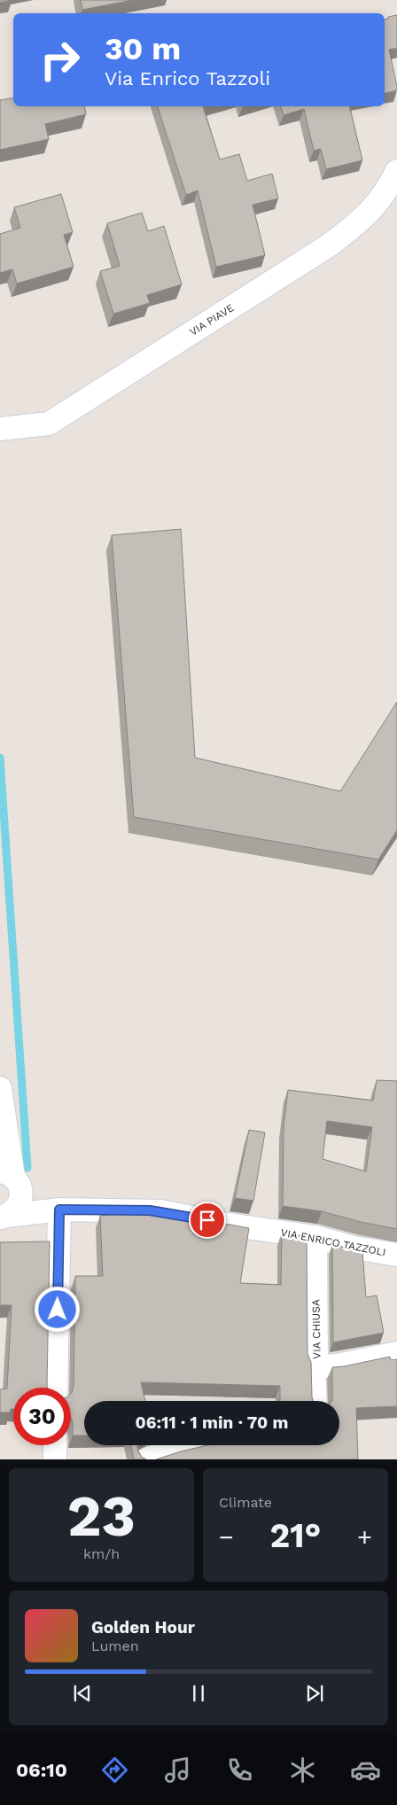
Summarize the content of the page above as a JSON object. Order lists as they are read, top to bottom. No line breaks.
{"streets":{"street":["VIA PIAVE","VIA ENRICO TAZZOLI","VIA CHIUSA"]},"crossings":[["VIA ENRICO TAZZOLI","VIA CHIUSA"]],"page":{"turn":["30 m","Via Enrico Tazzoli"],"limit":"30","trip":"06:11 · 1 min · 70 m","tile":[["23","km/h"],"Climate"],"heat":["−","21°","+"],"song":["Golden Hour","Lumen"],"tabs":"06:10"}}
